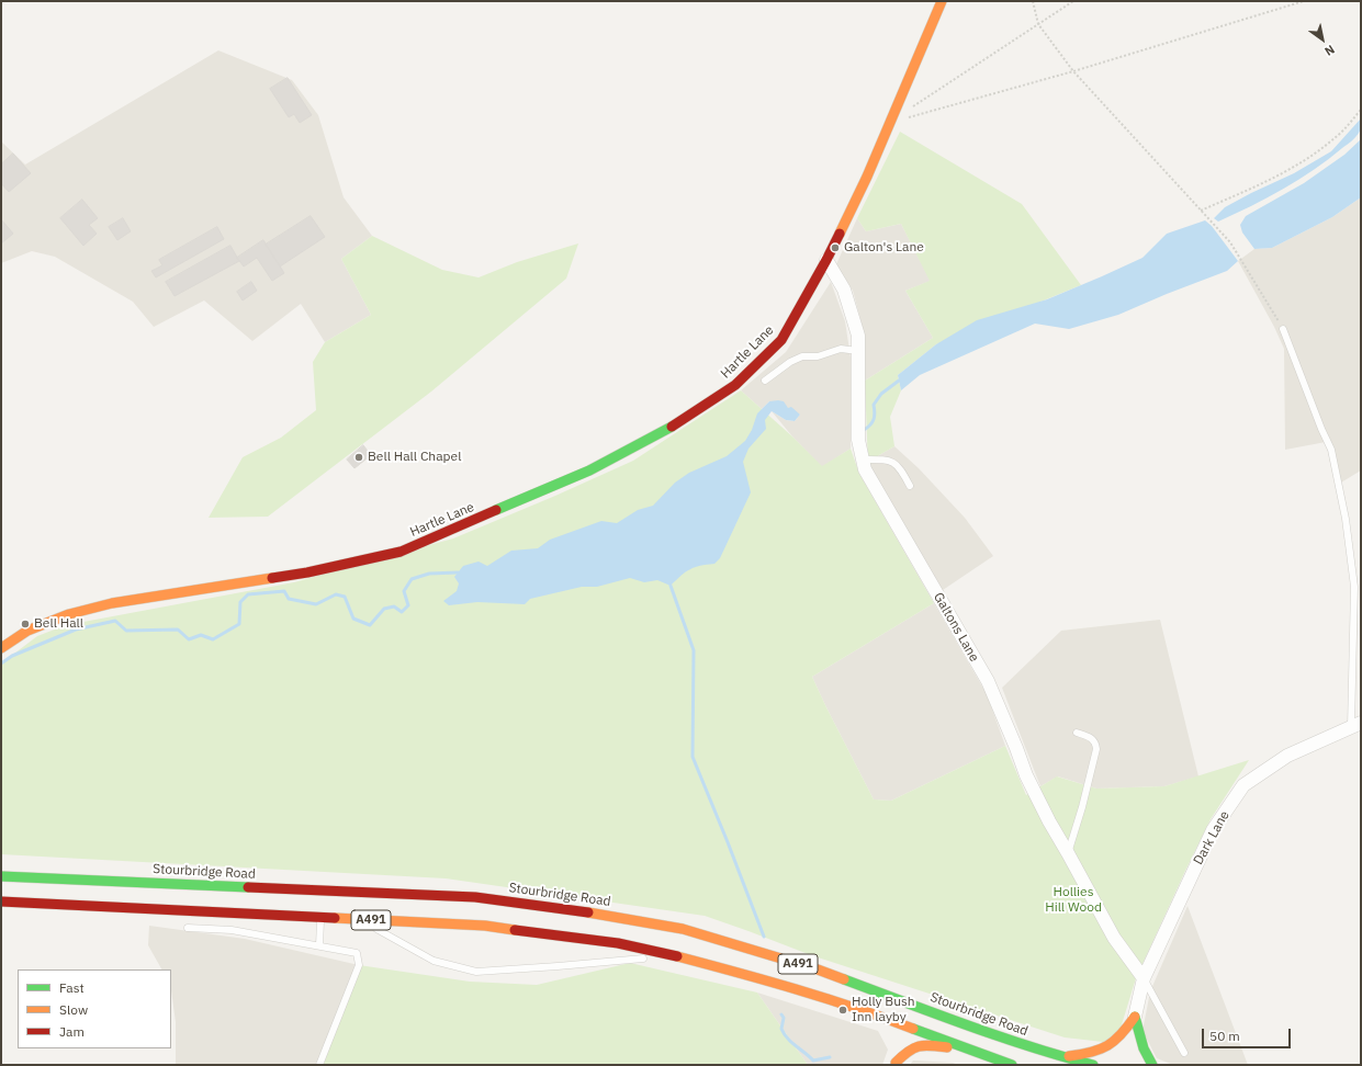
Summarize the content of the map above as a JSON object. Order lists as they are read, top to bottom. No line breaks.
{"streets":{"main road":["Hartle Lane","Stourbridge Road","A491"],"street":["Galtons Lane","Dark Lane"]},"crossings":[["Hartle Lane","Galtons Lane"],["Galtons Lane","Dark Lane"]],"parks":["Hollies Hill Wood"],"places":["Galton's Lane","Bell Hall Chapel","Bell Hall","Holly Bush Inn layby"],"legend":["Fast","Slow","Jam"],"scale_bar":"50 m","north":"bottom right"}
